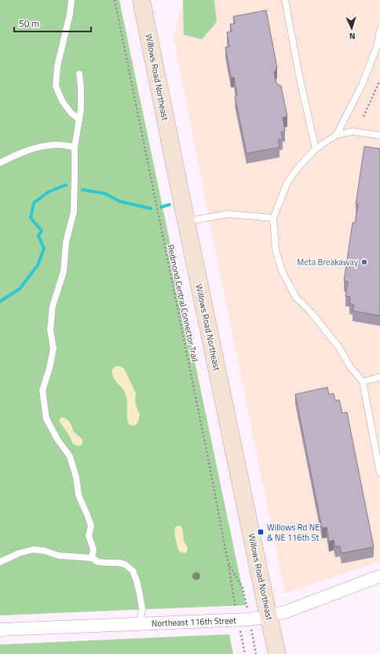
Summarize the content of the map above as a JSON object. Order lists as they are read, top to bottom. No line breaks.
{"streets":{"main road":["Willows Road Northeast"],"street":["Northeast 116th Street"],"path":["Redmond Central Connector Trail"]},"crossings":[["Willows Road Northeast","Northeast 116th Street"]],"places":{"other":["Meta Breakaway"],"transit":["Willows Rd NE & NE 116th St"]},"scale_bar":"50 m","north":"bottom"}
